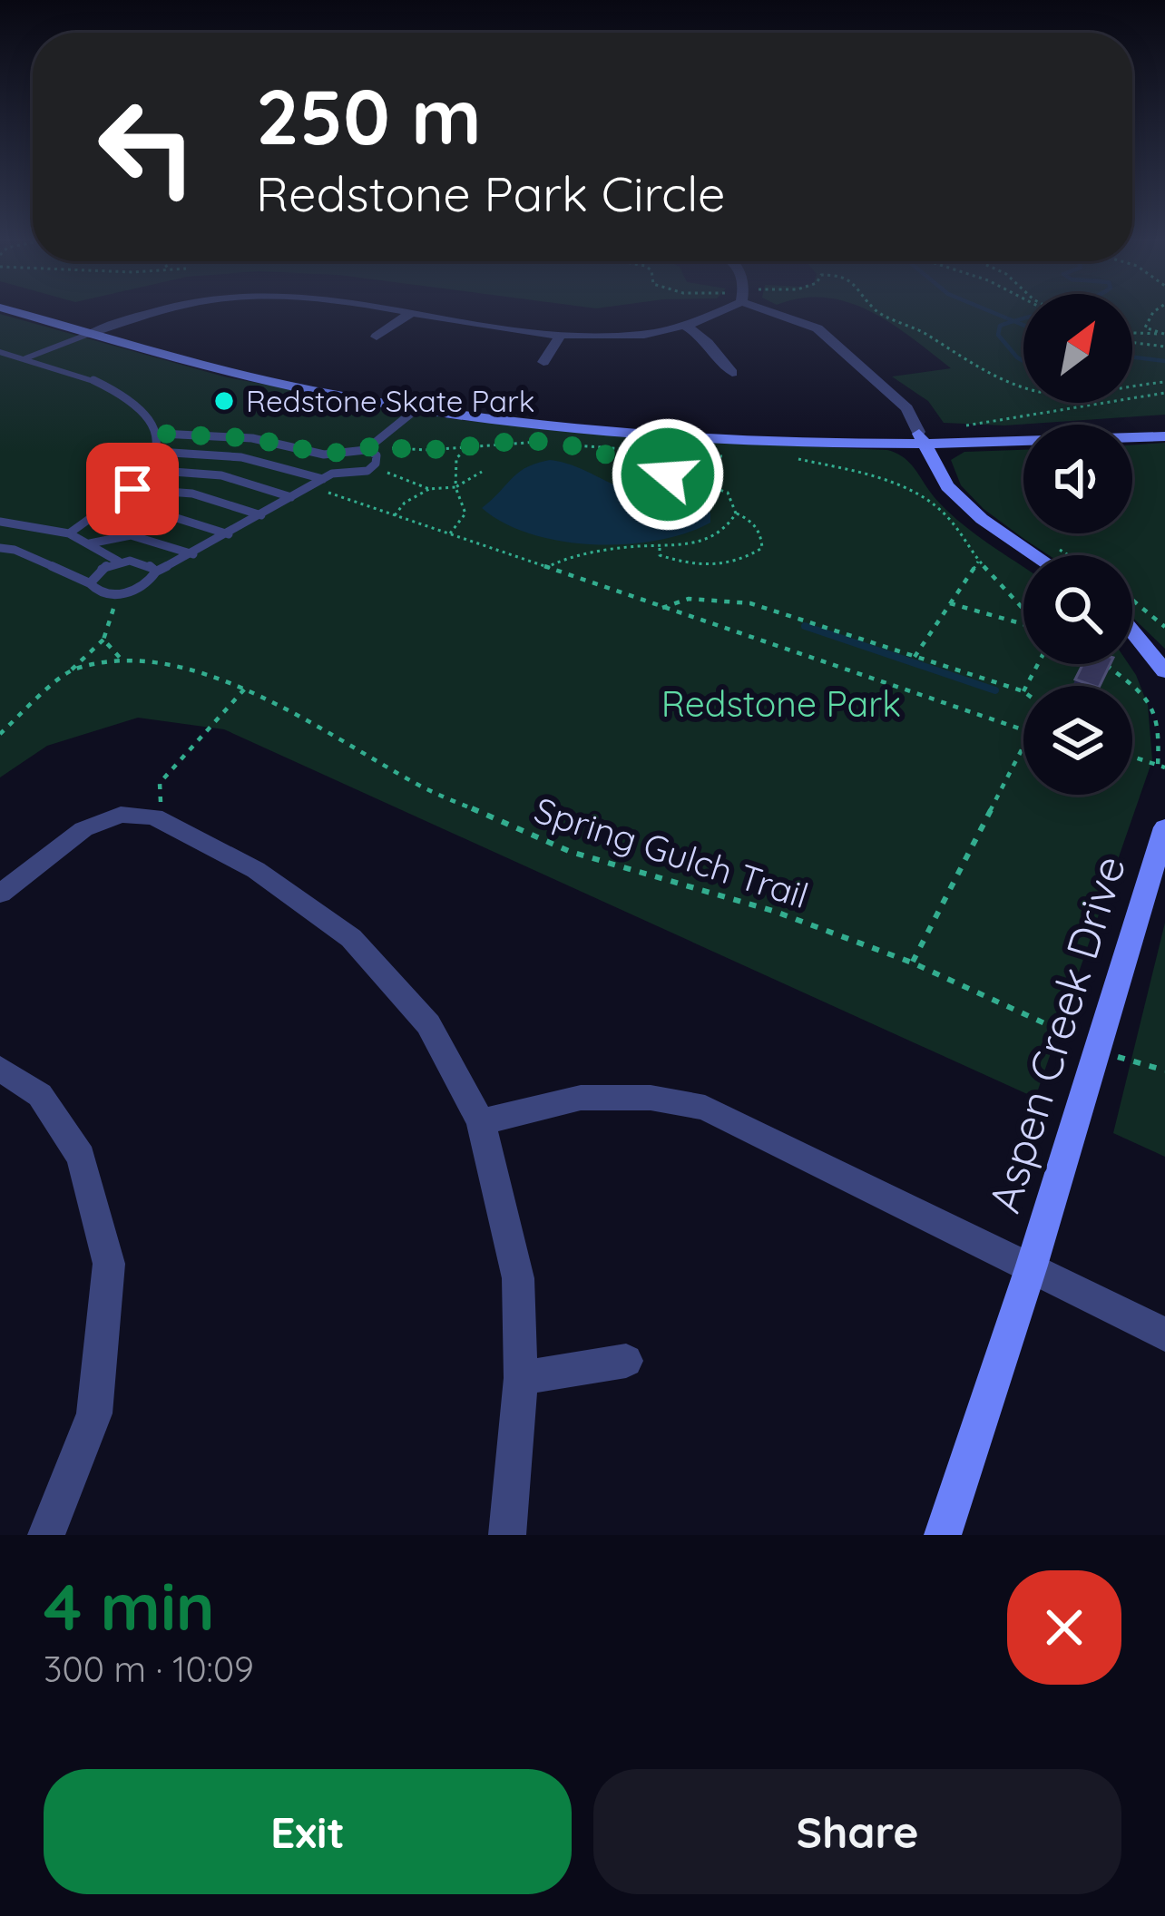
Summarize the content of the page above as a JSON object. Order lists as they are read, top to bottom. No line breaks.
{"streets":{"street":["Aspen Creek Drive"],"path":["Spring Gulch Trail"]},"crossings":[["Spring Gulch Trail","Aspen Creek Drive"]],"parks":["Redstone Park"],"places":["Redstone Skate Park"],"north":"top right","page":{"turn":["250 m","Redstone Park Circle"],"heading":["4 min","300 m · 10:09"],"buttons":["Exit","Share"]}}
